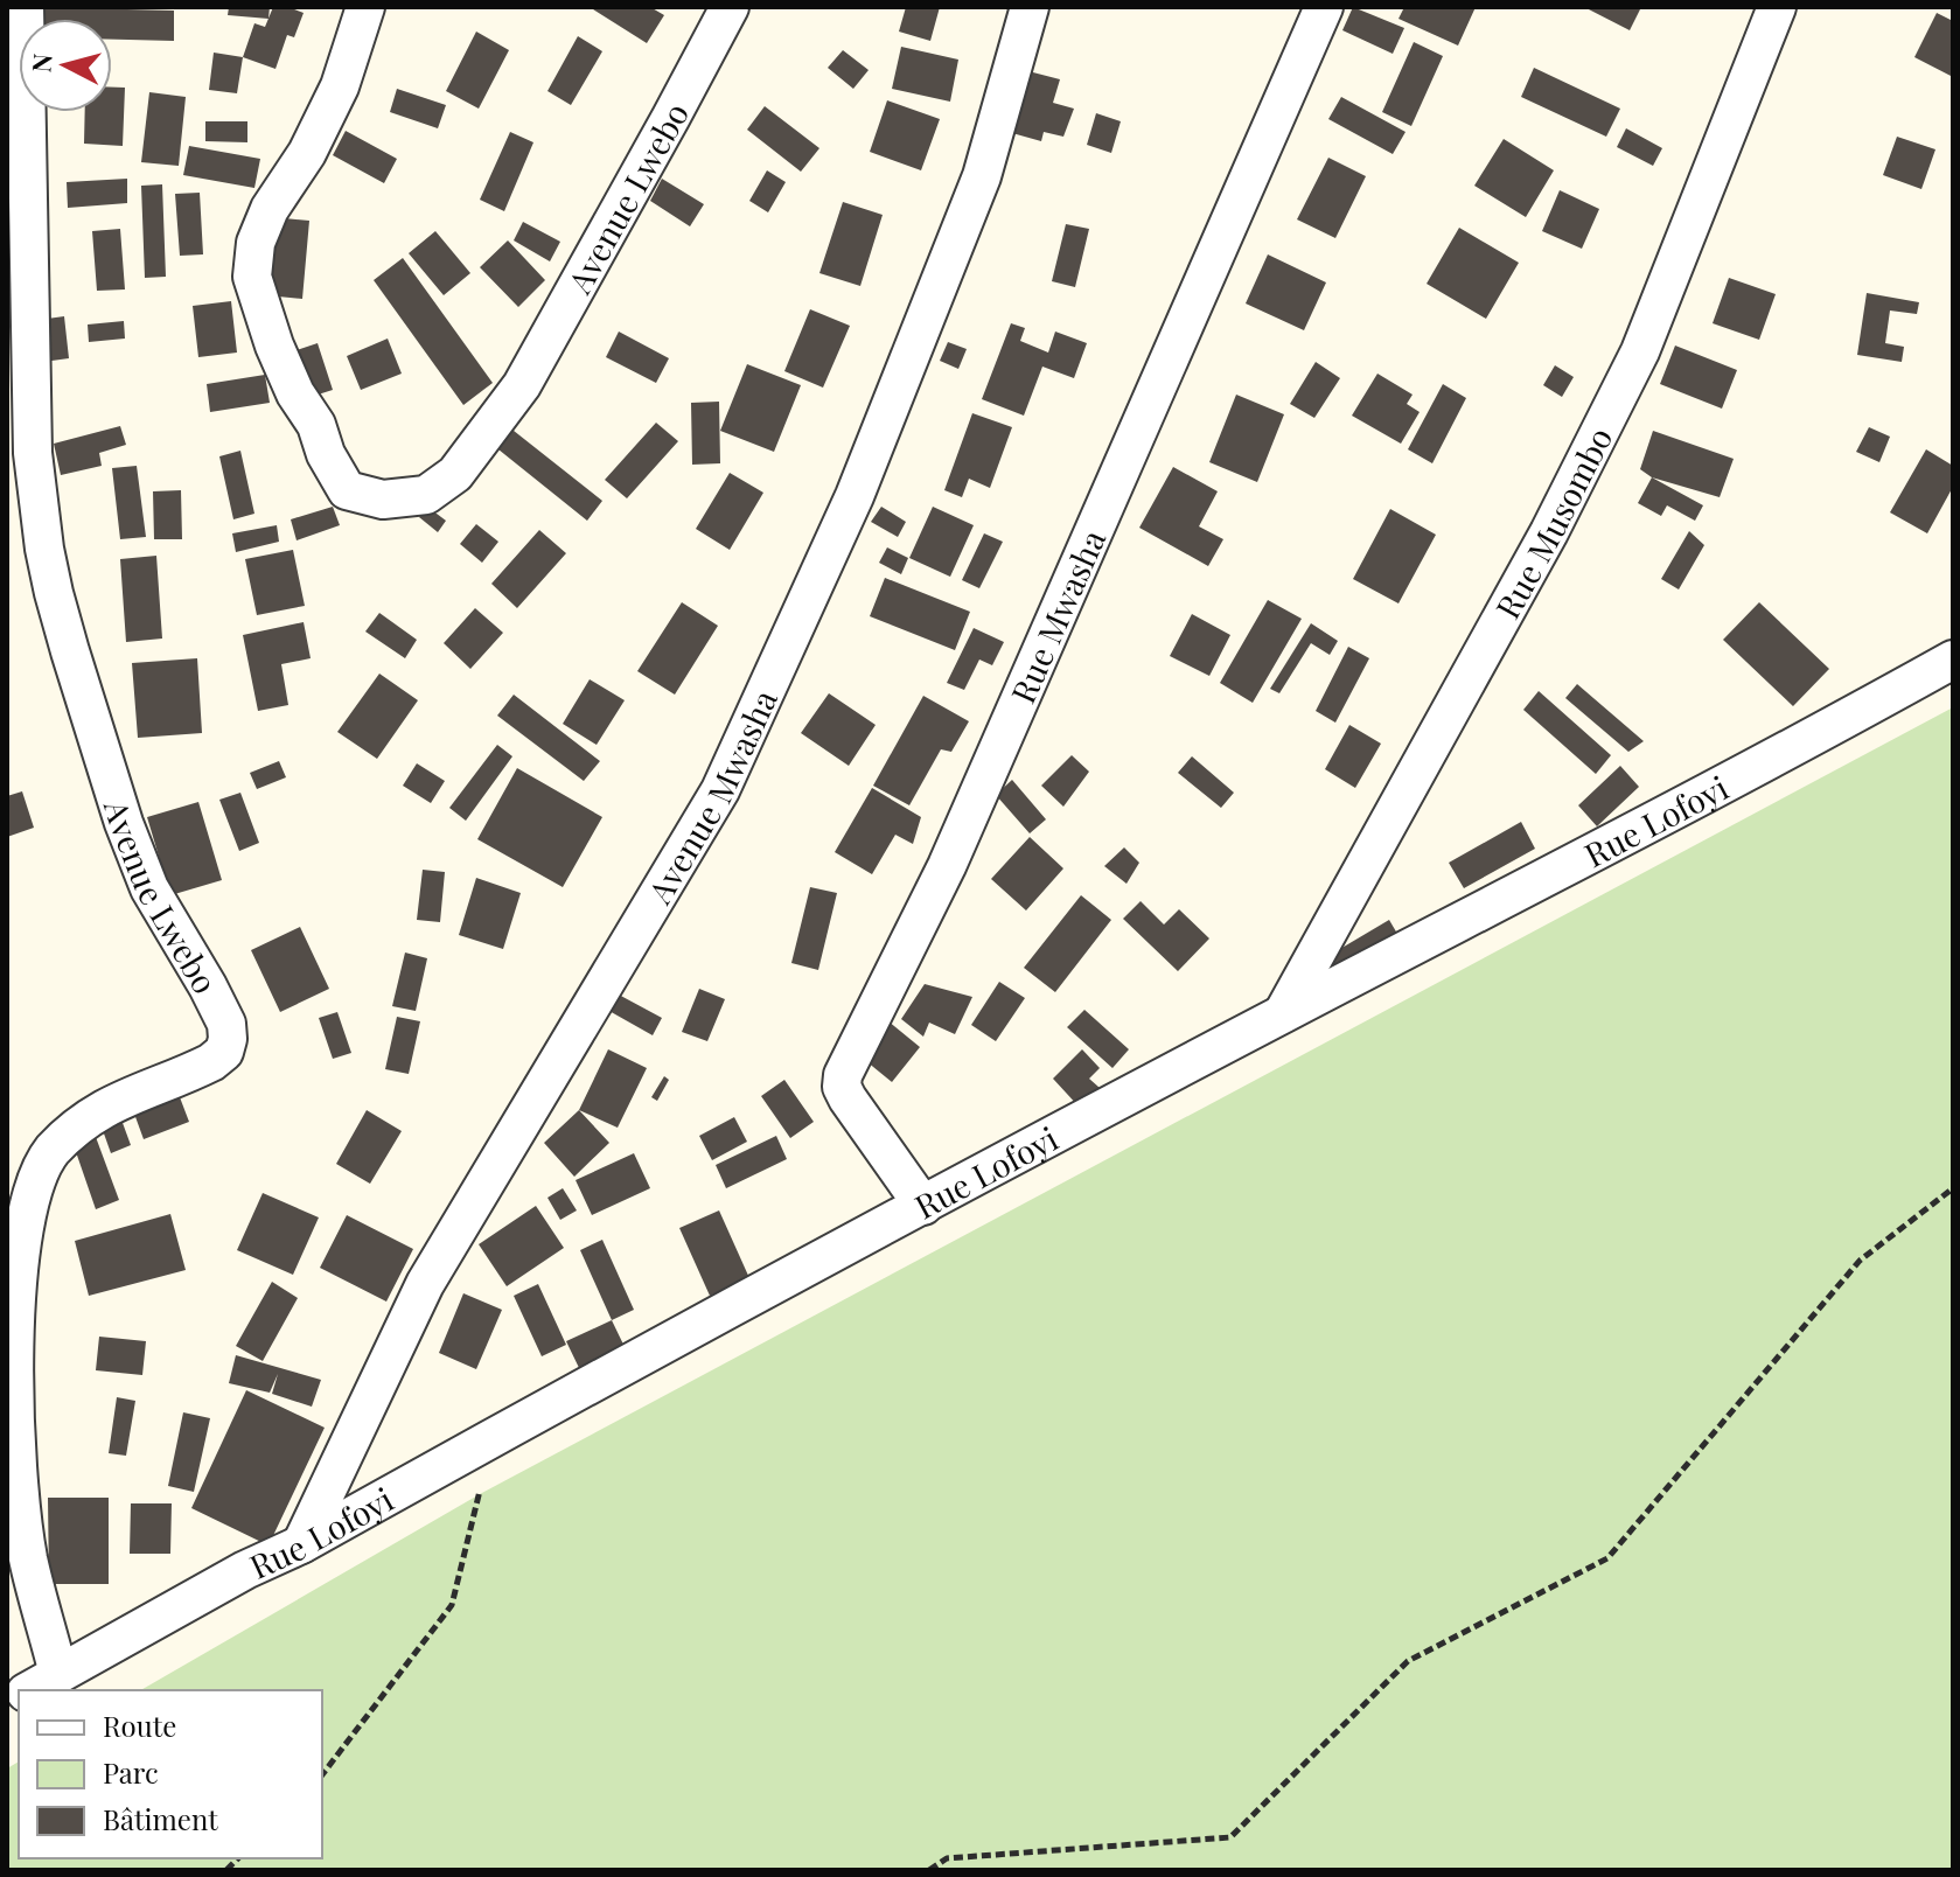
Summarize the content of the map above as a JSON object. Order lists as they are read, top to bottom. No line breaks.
{"streets":{"street":["Avenue Lwebo","Rue Musombo","Rue Mwasha","Avenue Mwasha","Rue Lofoyi"]},"crossings":[["Avenue Lwebo","Rue Lofoyi"],["Rue Musombo","Rue Lofoyi"],["Rue Mwasha","Rue Lofoyi"],["Avenue Mwasha","Rue Lofoyi"]],"legend":["Route","Parc","Bâtiment"],"north":"left"}
